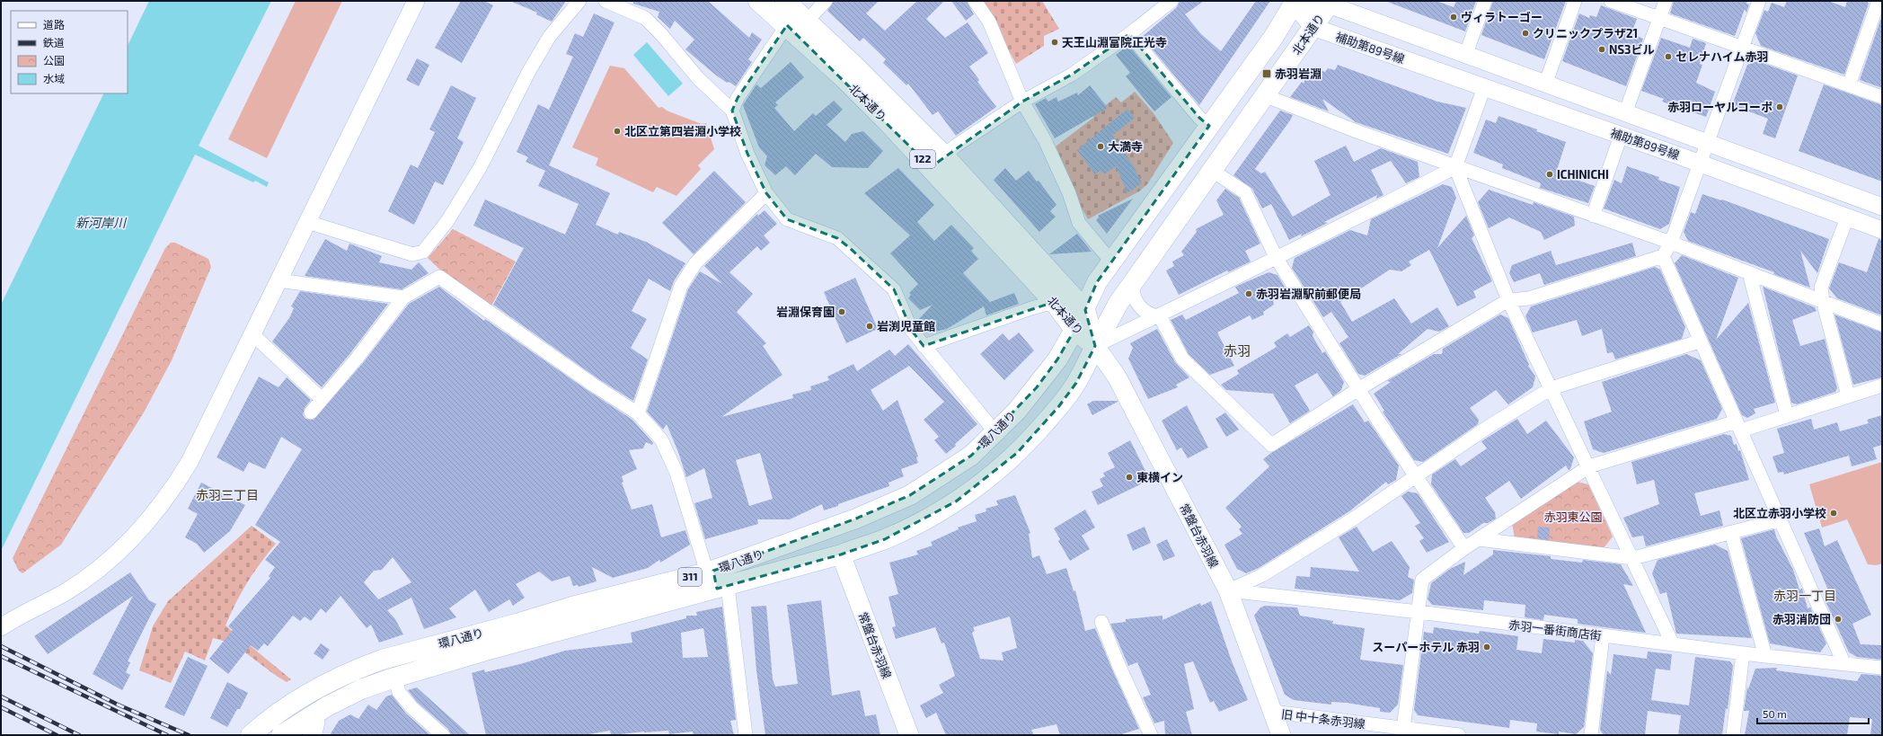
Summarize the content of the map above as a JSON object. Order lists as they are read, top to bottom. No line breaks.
{"streets":{"main road":["北本通り","122","環八通り","常盤台赤羽線","311"],"street":["補助第89号線","赤羽一番街商店街","旧 中十条赤羽線"]},"crossings":[["北本通り","補助第89号線"],["北本通り","122"],["北本通り","環八通り"],["北本通り","常盤台赤羽線"],["122","環八通り"],["122","常盤台赤羽線"],["環八通り","常盤台赤羽線"],["常盤台赤羽線","赤羽一番街商店街"],["常盤台赤羽線","旧 中十条赤羽線"]],"districts":["赤羽","赤羽三丁目","赤羽一丁目"],"water":["新河岸川"],"parks":["赤羽東公園"],"places":{"other":["ヴィラトーゴー","クリニックプラザ21","天王山淵富院正光寺","NS3ビル","セレナハイム赤羽","赤羽ローヤルコーポ","北区立第四岩淵小学校","大満寺","ICHINICHI","赤羽岩淵駅前郵便局","岩淵保育園","岩渕児童館","東横イン","北区立赤羽小学校","赤羽消防団","スーパーホテル 赤羽"],"transit":["赤羽岩淵"]},"legend":["道路","鉄道","公園","水域"],"scale_bar":"50 m"}
